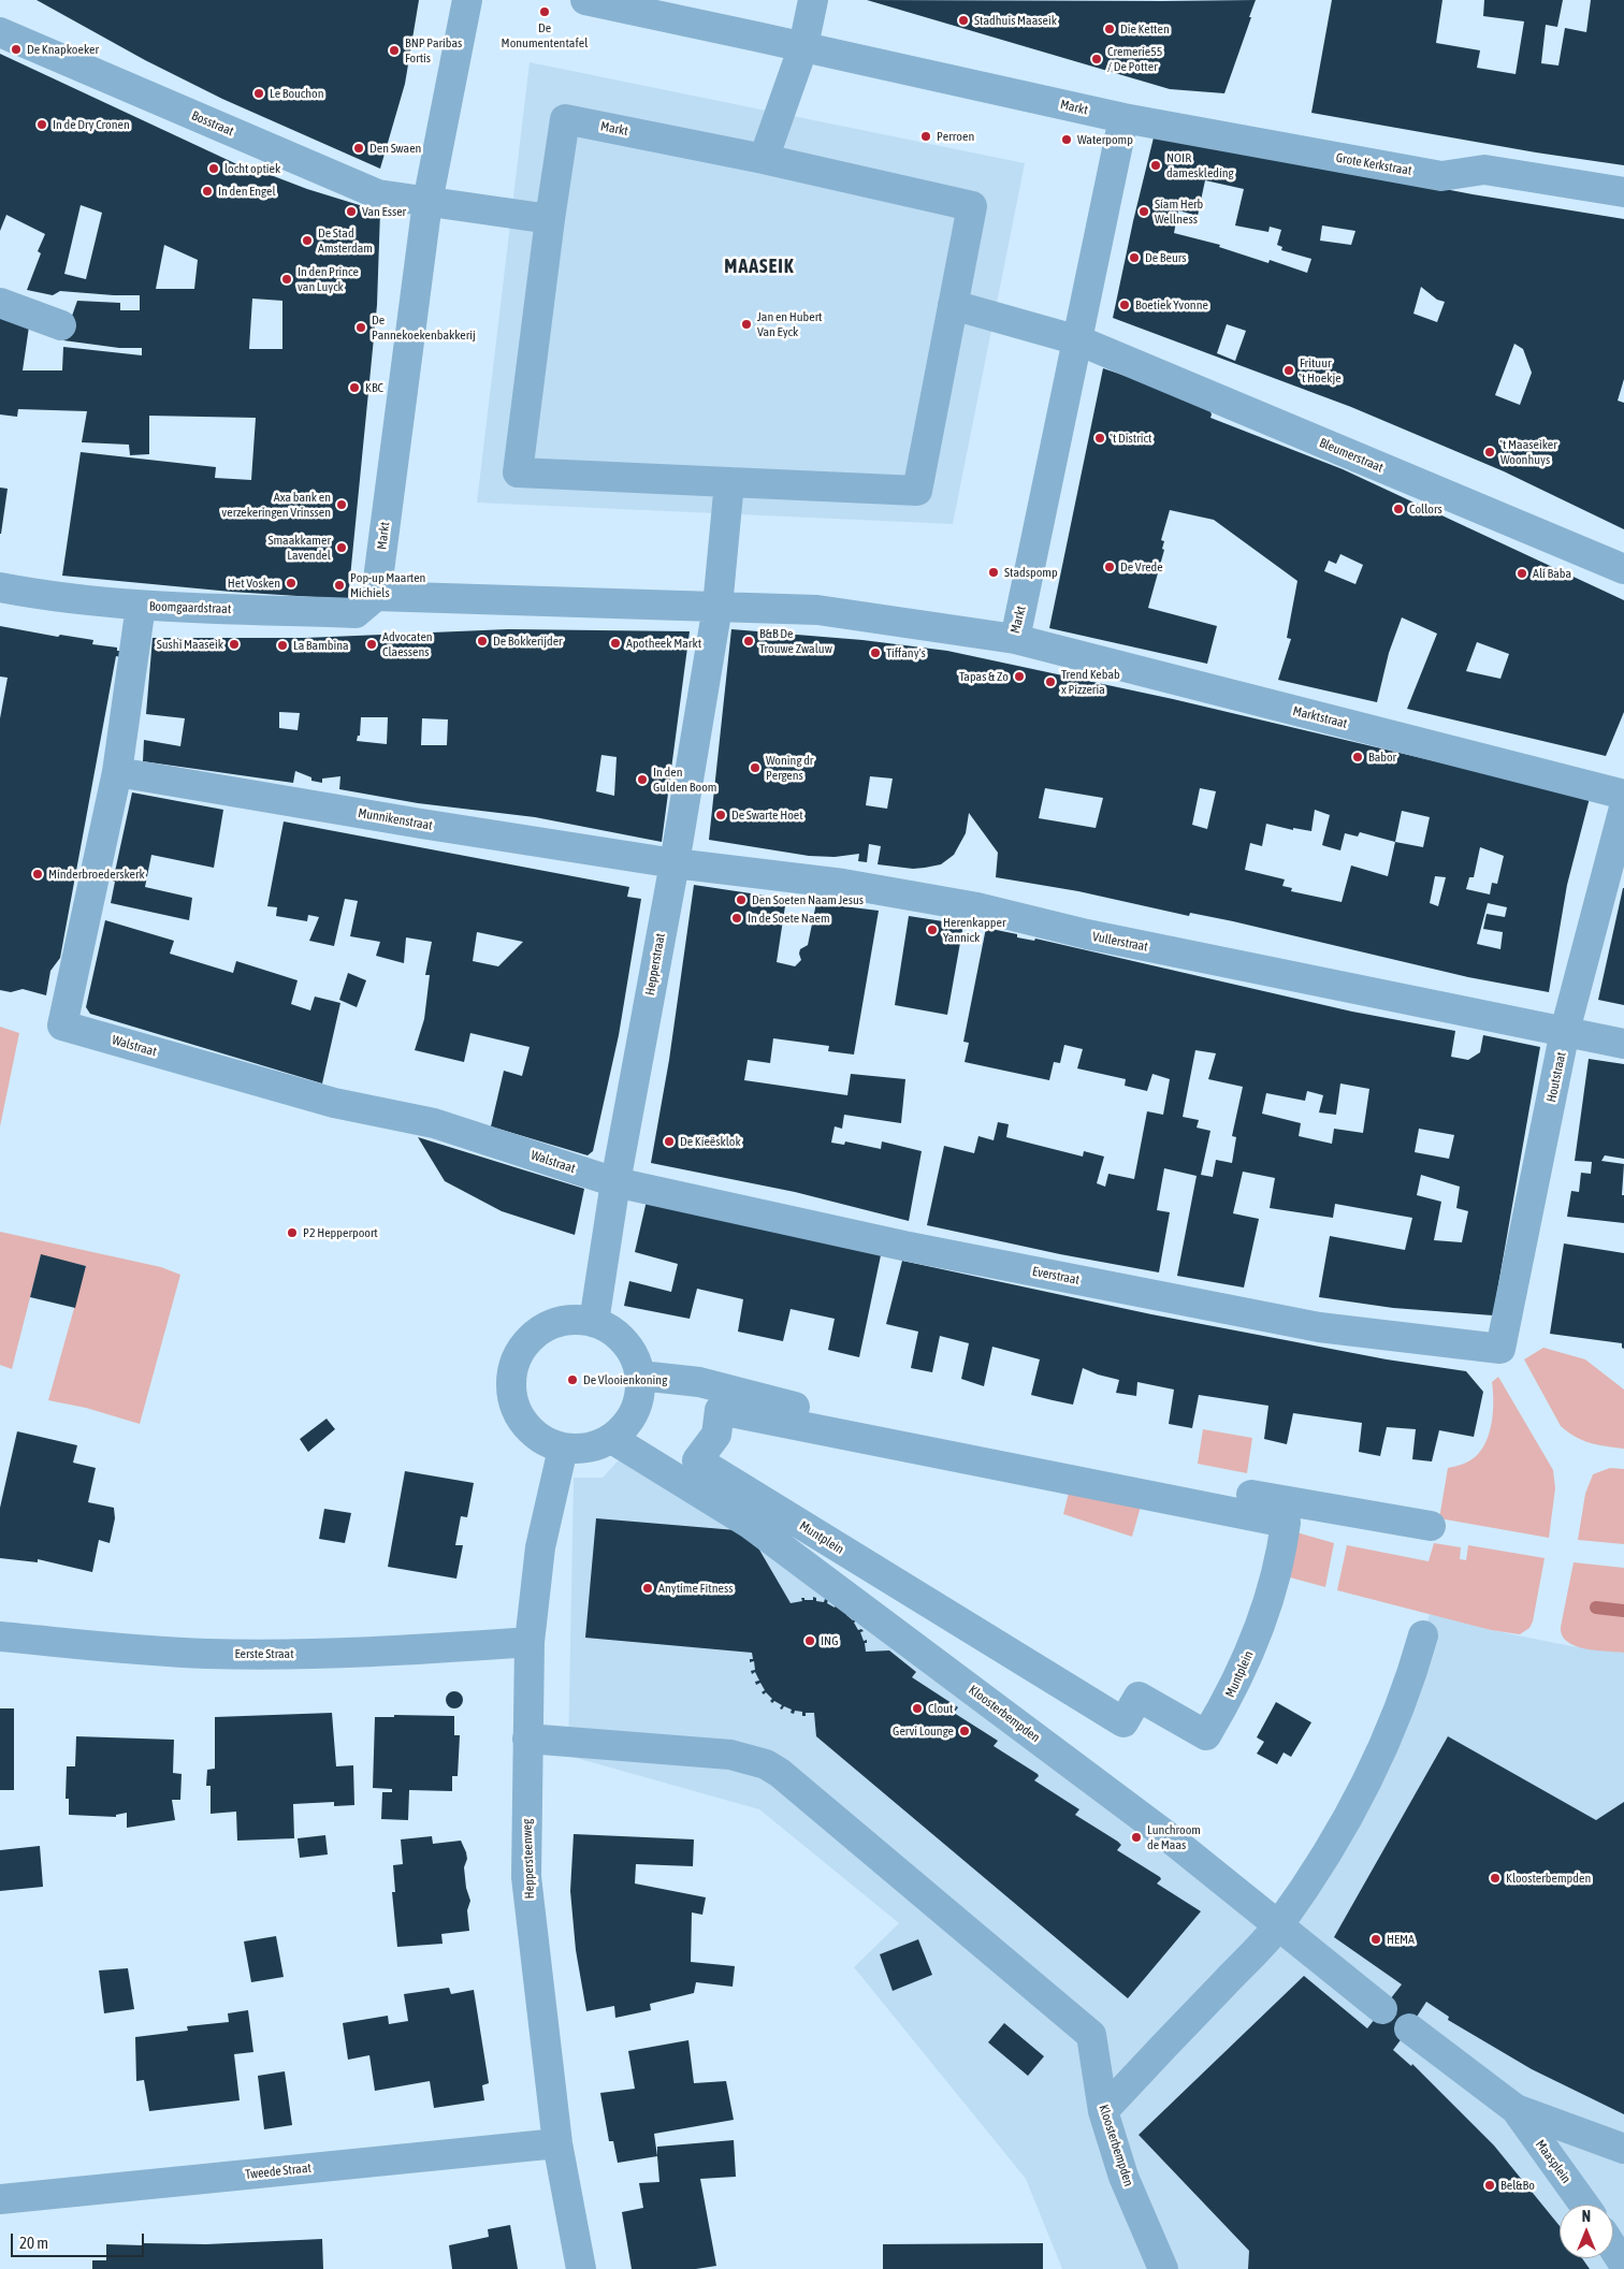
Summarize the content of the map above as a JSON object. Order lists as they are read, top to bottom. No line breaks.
{"streets":{"street":["Markt","Bosstraat","Grote Kerkstraat","Bleumerstraat","Boomgaardstraat","Marktstraat","Munnikenstraat","Vullerstraat","Hepperstraat","Walstraat","Houtstraat","Everstraat","Muntplein","Eerste Straat","Kloosterbempden","Heppersteenweg","Maasplein","Tweede Straat"]},"crossings":[["Markt","Bosstraat"],["Markt","Grote Kerkstraat"],["Markt","Bleumerstraat"],["Markt","Boomgaardstraat"],["Markt","Marktstraat"],["Markt","Hepperstraat"],["Boomgaardstraat","Walstraat"],["Munnikenstraat","Vullerstraat"],["Munnikenstraat","Hepperstraat"],["Munnikenstraat","Walstraat"],["Vullerstraat","Hepperstraat"],["Vullerstraat","Houtstraat"],["Hepperstraat","Walstraat"],["Hepperstraat","Everstraat"],["Hepperstraat","Kloosterbempden"],["Hepperstraat","Heppersteenweg"],["Walstraat","Everstraat"],["Houtstraat","Everstraat"],["Eerste Straat","Heppersteenweg"],["Kloosterbempden","Heppersteenweg"],["Heppersteenweg","Tweede Straat"]],"districts":["MAASEIK"],"places":["De Monumententafel","Stadhuis Maaseik","Die Ketten","De Knapkoeker","BNP Paribas Fortis","Cremerie55 / De Potter","Le Bouchon","In de Dry Cronen","Perroen","Waterpomp","Den Swaen","NOIR dameskleding","locht optiek","In den Engel","Van Esser","Siam Herb Wellness","De Stad Amsterdam","De Beurs","In den Prince van Luyck","Boetiek Yvonne","Jan en Hubert Van Eyck","De Pannekoekenbakkerij","Frituur 't Hoekje","KBC","'t District","'t Maaseiker Woonhuys","Axa bank en verzekeringen Vrinssen","Collors","Smaakkamer Lavendel","De Vrede","Stadspomp","Ali Baba","Het Vosken","Pop-up Maarten Michiels","De Bokkerijder","B&B De Trouwe Zwaluw","Apotheek Markt","Sushi Maaseik","Advocaten Claessens","La Bambina","Tiffany's","Tapas & Zo","Trend Kebab x Pizzeria","Babor","Woning dr Pergens","In den Gulden Boom","De Swarte Hoet","Minderbroederskerk","Den Soeten Naam Jesus","In de Soete Naem","Herenkapper Yannick","De Kieësklok","P2 Hepperpoort","De Vlooienkoning","Anytime Fitness","ING","Clout","Gervi Lounge","Lunchroom de Maas","Kloosterbempden","HEMA","Bel&Bo"],"scale_bar":"20 m","north":"top"}
